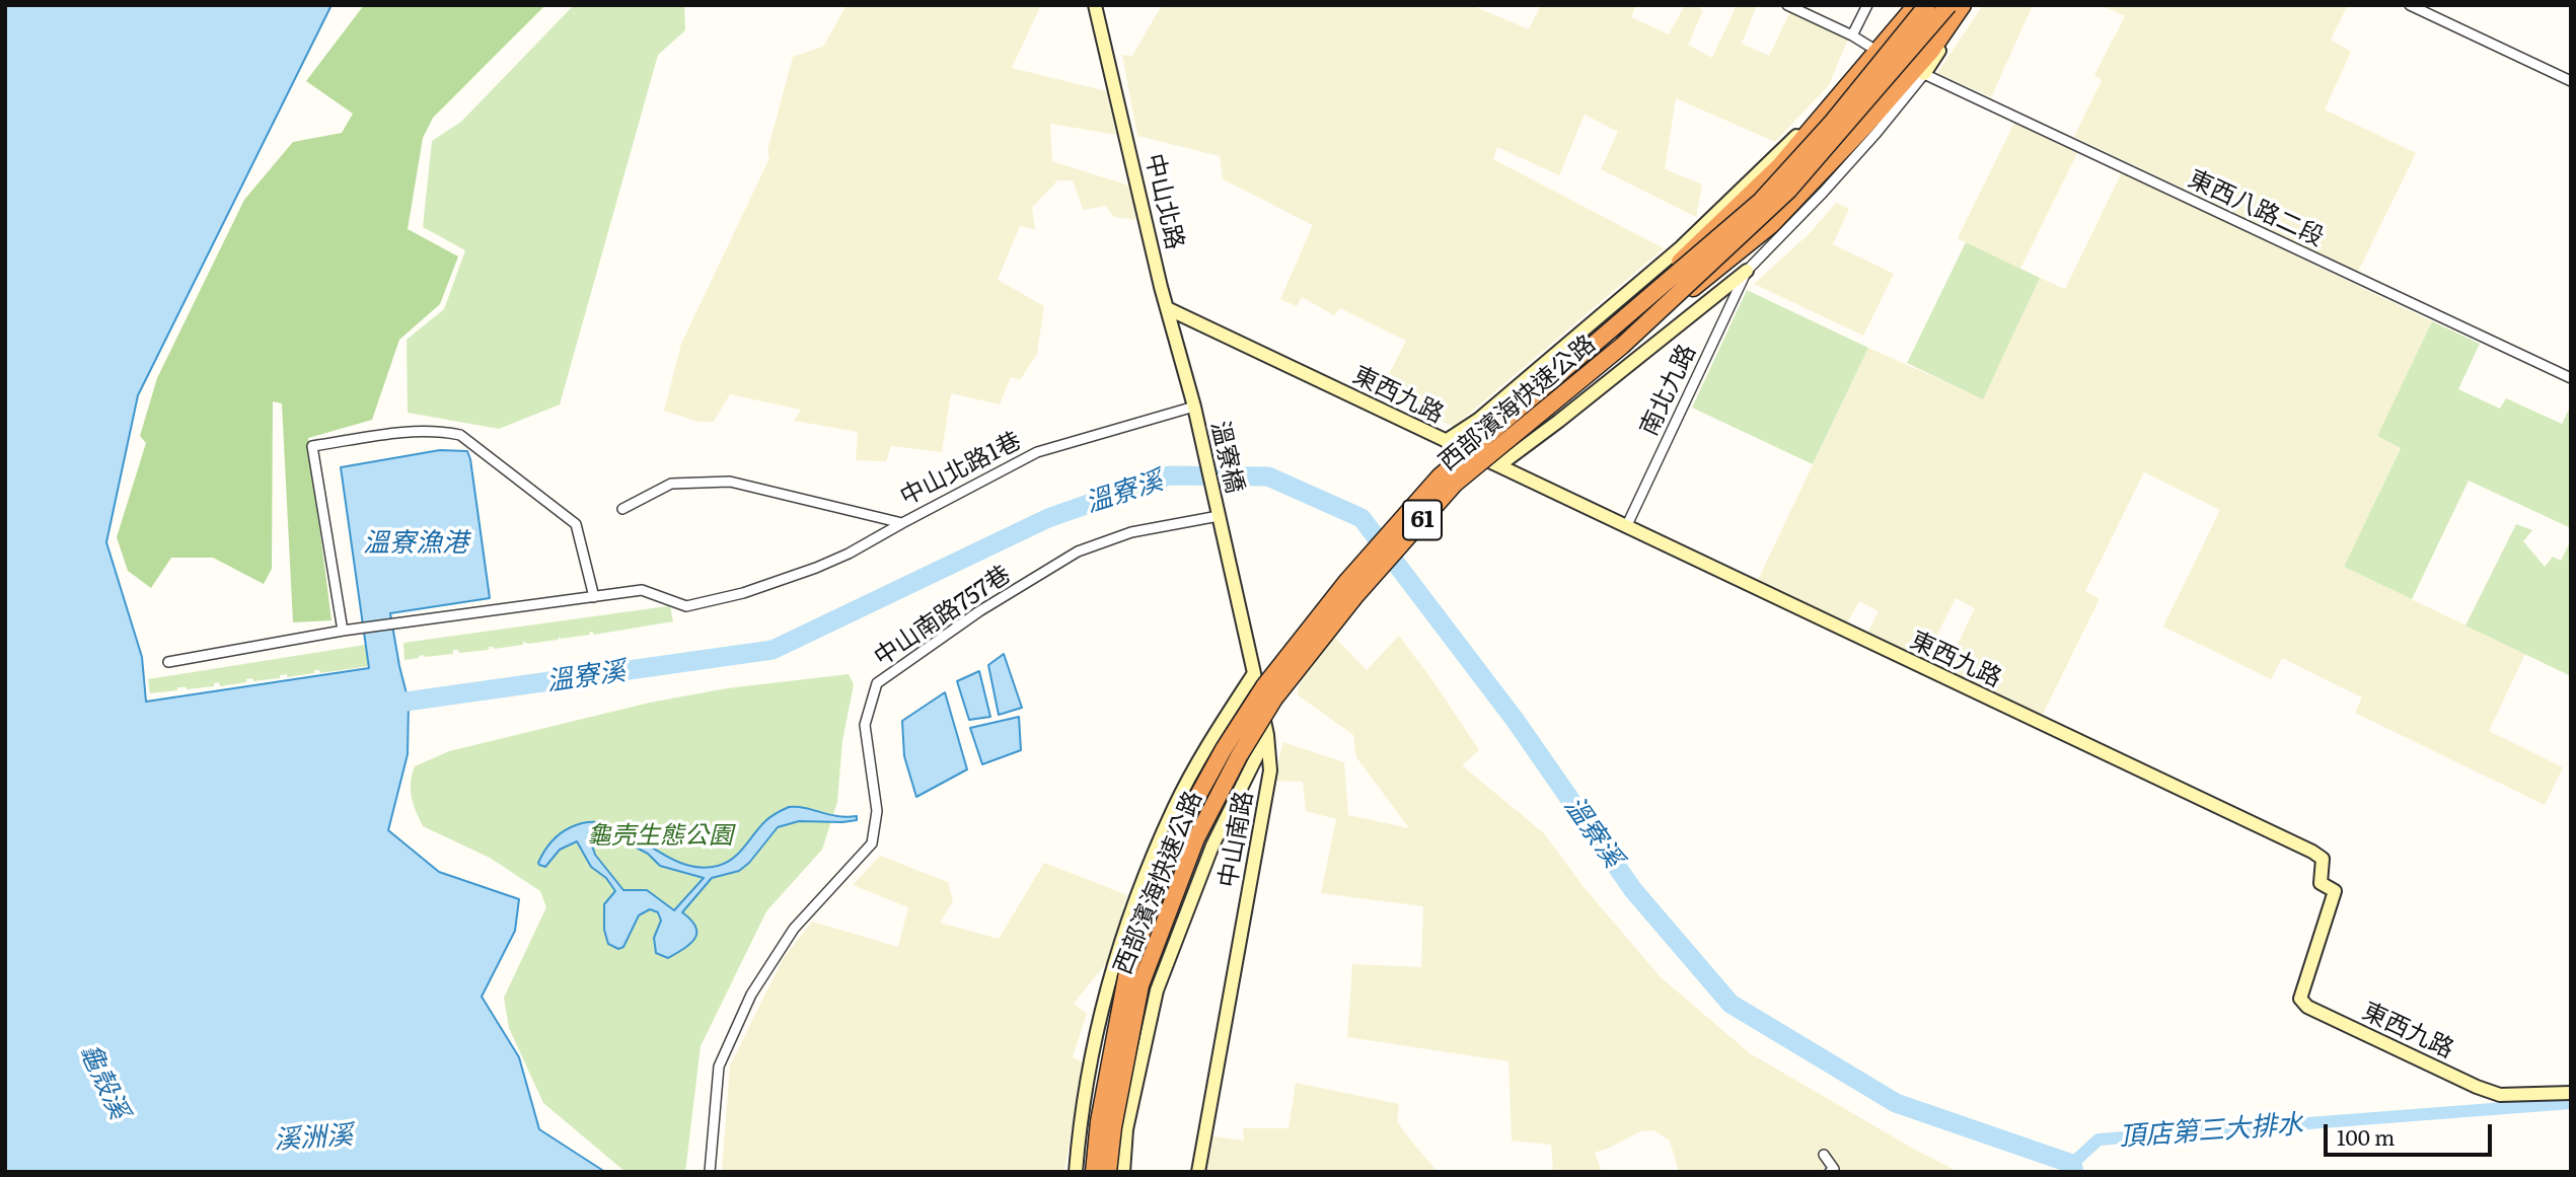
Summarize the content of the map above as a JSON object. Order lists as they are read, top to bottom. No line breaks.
{"streets":{"highway":["西部濱海快速公路","61"],"street":["中山北路","東西八路二段","南北九路","東西九路","溫寮橋","中山北路1巷","中山南路757巷","中山南路"]},"crossings":[["中山北路","東西九路"],["中山北路","溫寮橋"],["中山北路","中山北路1巷"],["東西八路二段","南北九路"],["南北九路","東西九路"],["溫寮橋","中山北路1巷"],["溫寮橋","中山南路757巷"],["溫寮橋","中山南路"],["中山南路757巷","中山南路"]],"water":["溫寮溪","溫寮漁港","龜殼溪","頂店第三大排水","溪洲溪"],"parks":["龜壳生態公園"],"scale_bar":"100 m"}
